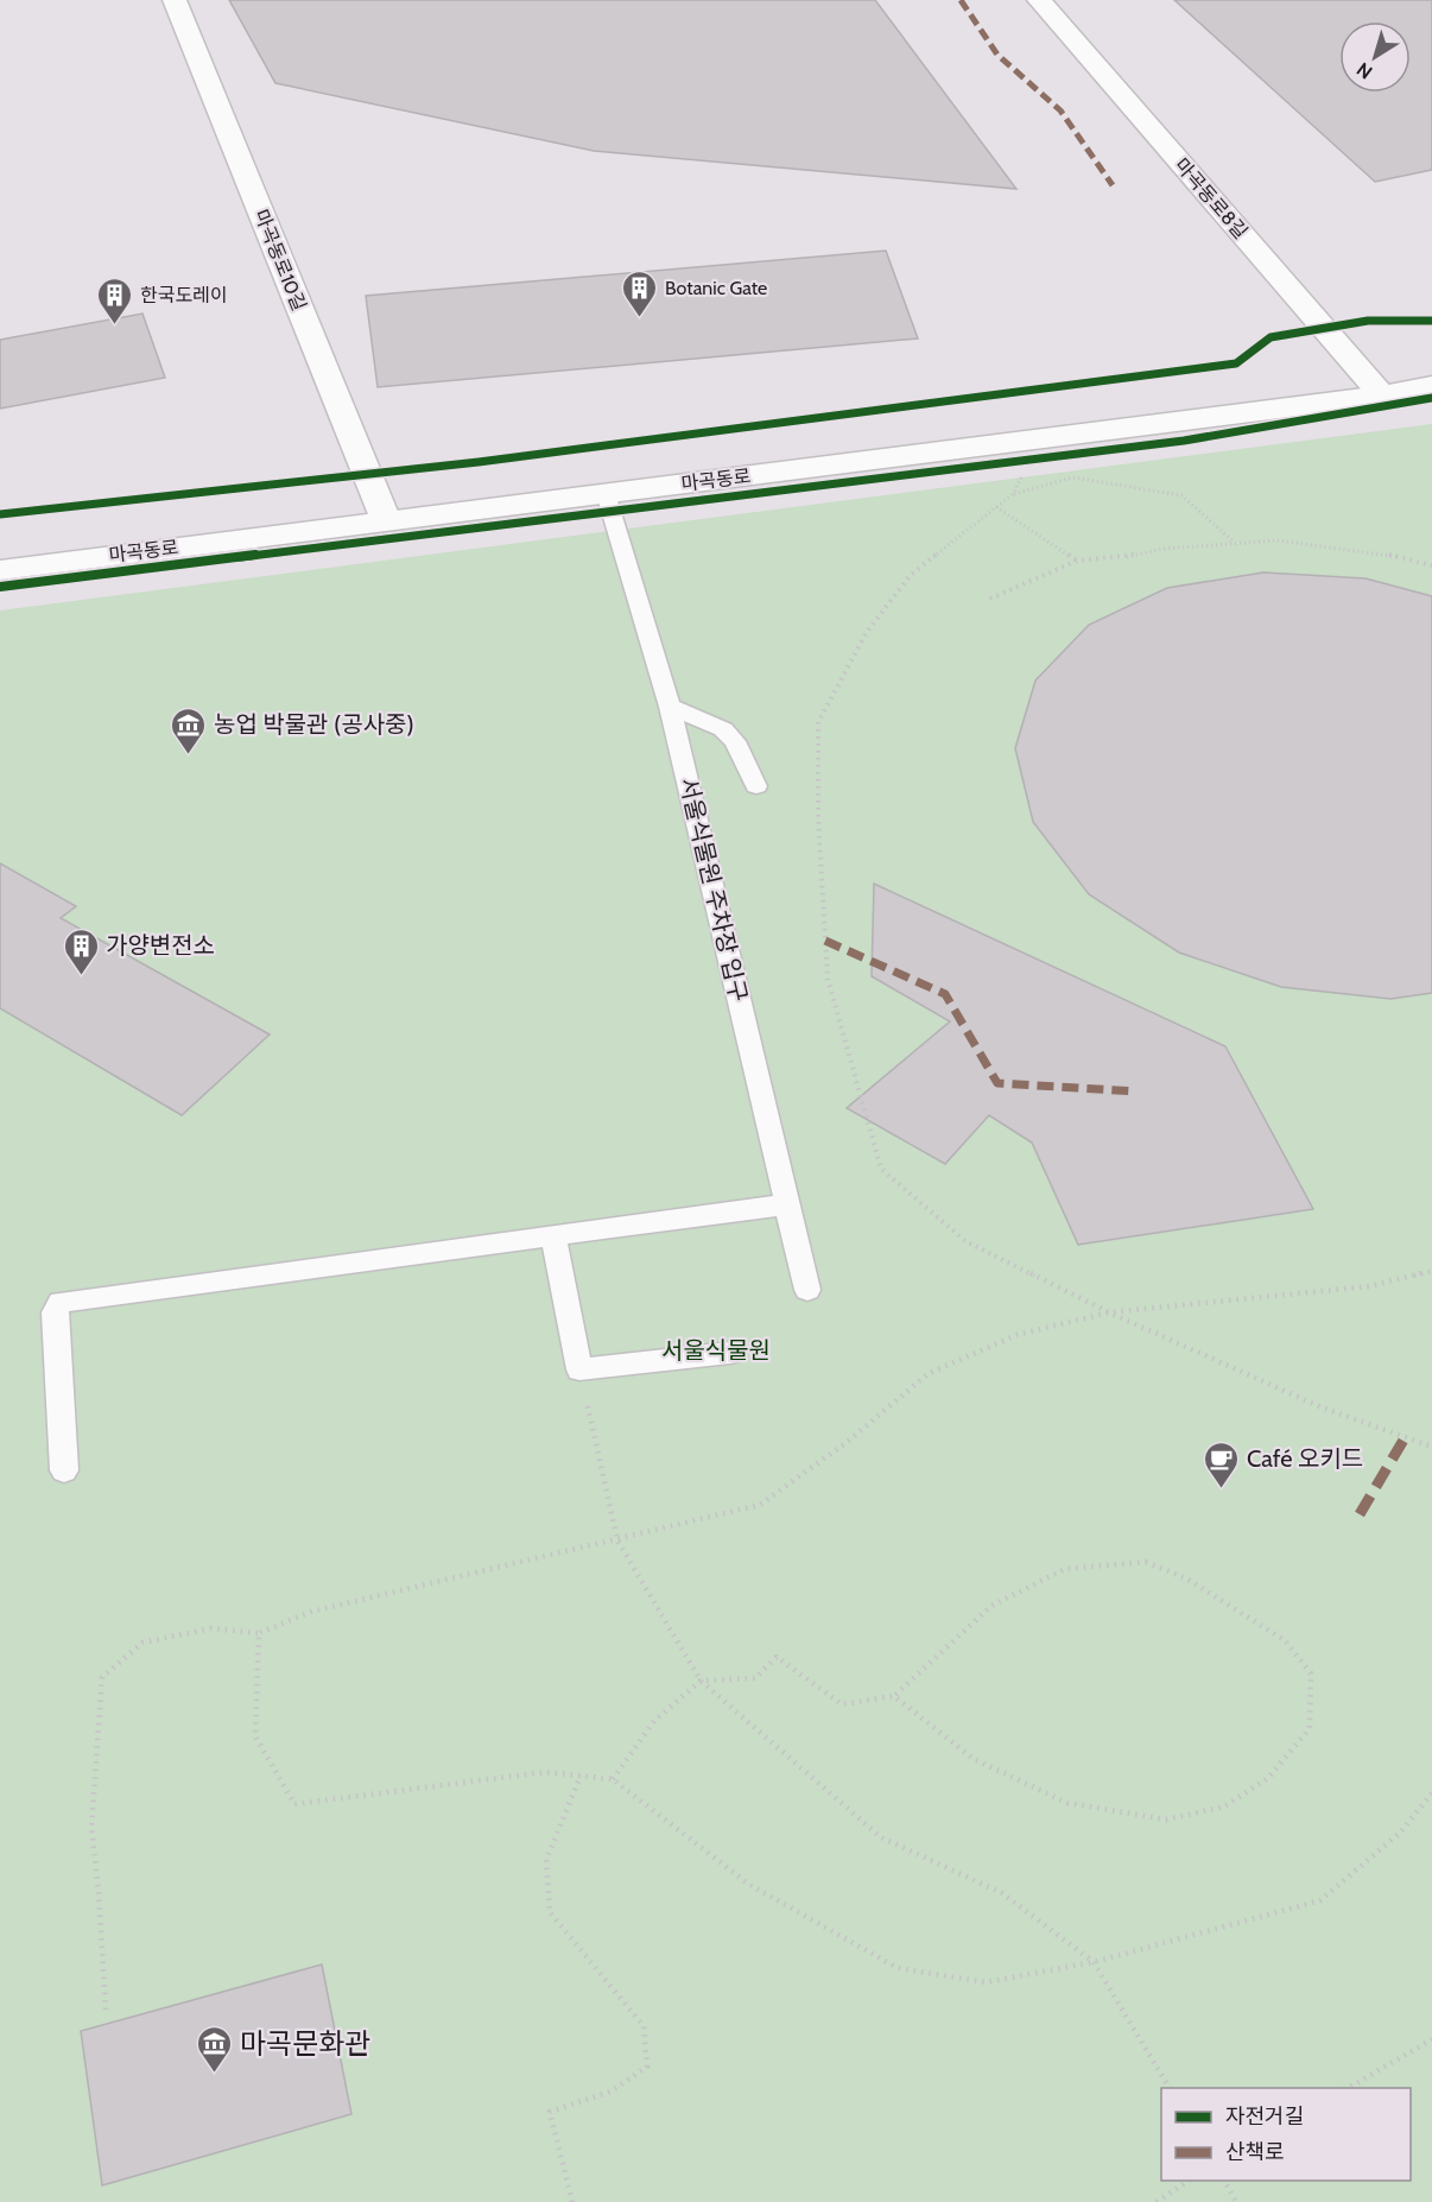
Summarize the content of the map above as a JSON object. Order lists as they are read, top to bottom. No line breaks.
{"streets":{"street":["마곡동로8길","마곡동로10길","마곡동로"],"lane":["서울식물원 주차장 입구"]},"crossings":[["마곡동로8길","마곡동로"],["마곡동로10길","마곡동로"],["마곡동로","서울식물원 주차장 입구"]],"parks":["서울식물원"],"places":{"building":["Botanic Gate","한국도레이","가양변전소"],"museum":["농업 박물관 (공사중)","마곡문화관"],"cafe":["Café 오키드"]},"legend":["자전거길","산책로"],"north":"bottom left"}
